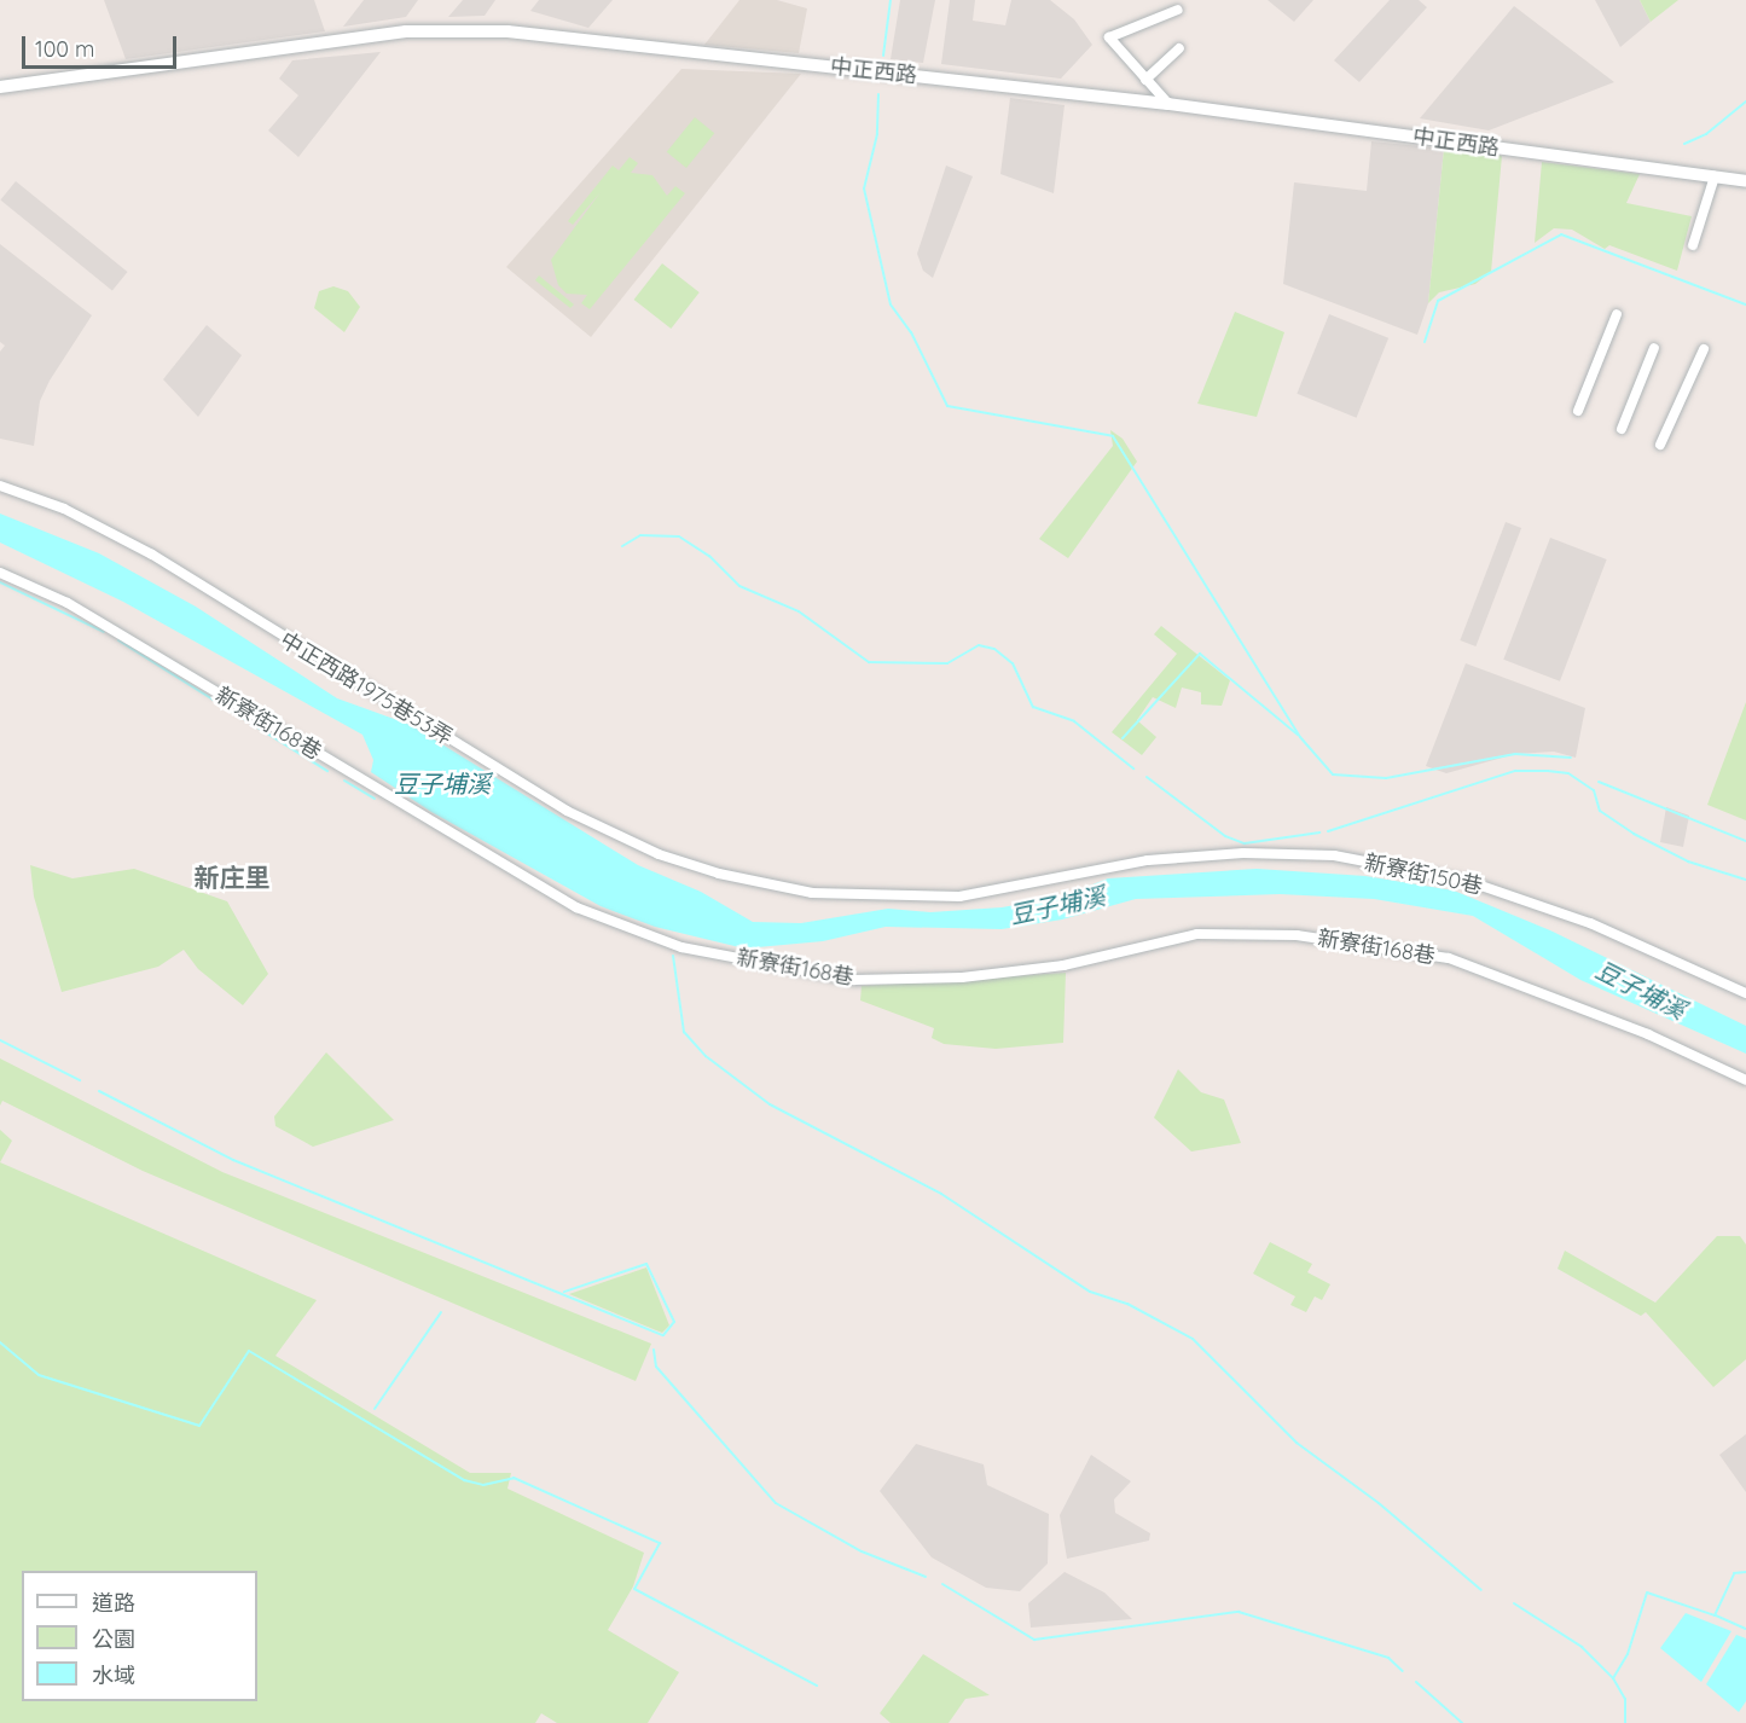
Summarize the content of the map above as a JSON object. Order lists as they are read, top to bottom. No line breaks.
{"streets":{"main road":["中正西路"],"street":["中正西路1975巷53弄","新寮街168巷","新寮街150巷"]},"crossings":[["中正西路1975巷53弄","新寮街150巷"]],"districts":["新庄里"],"water":["豆子埔溪"],"legend":["道路","公園","水域"],"scale_bar":"100 m"}
